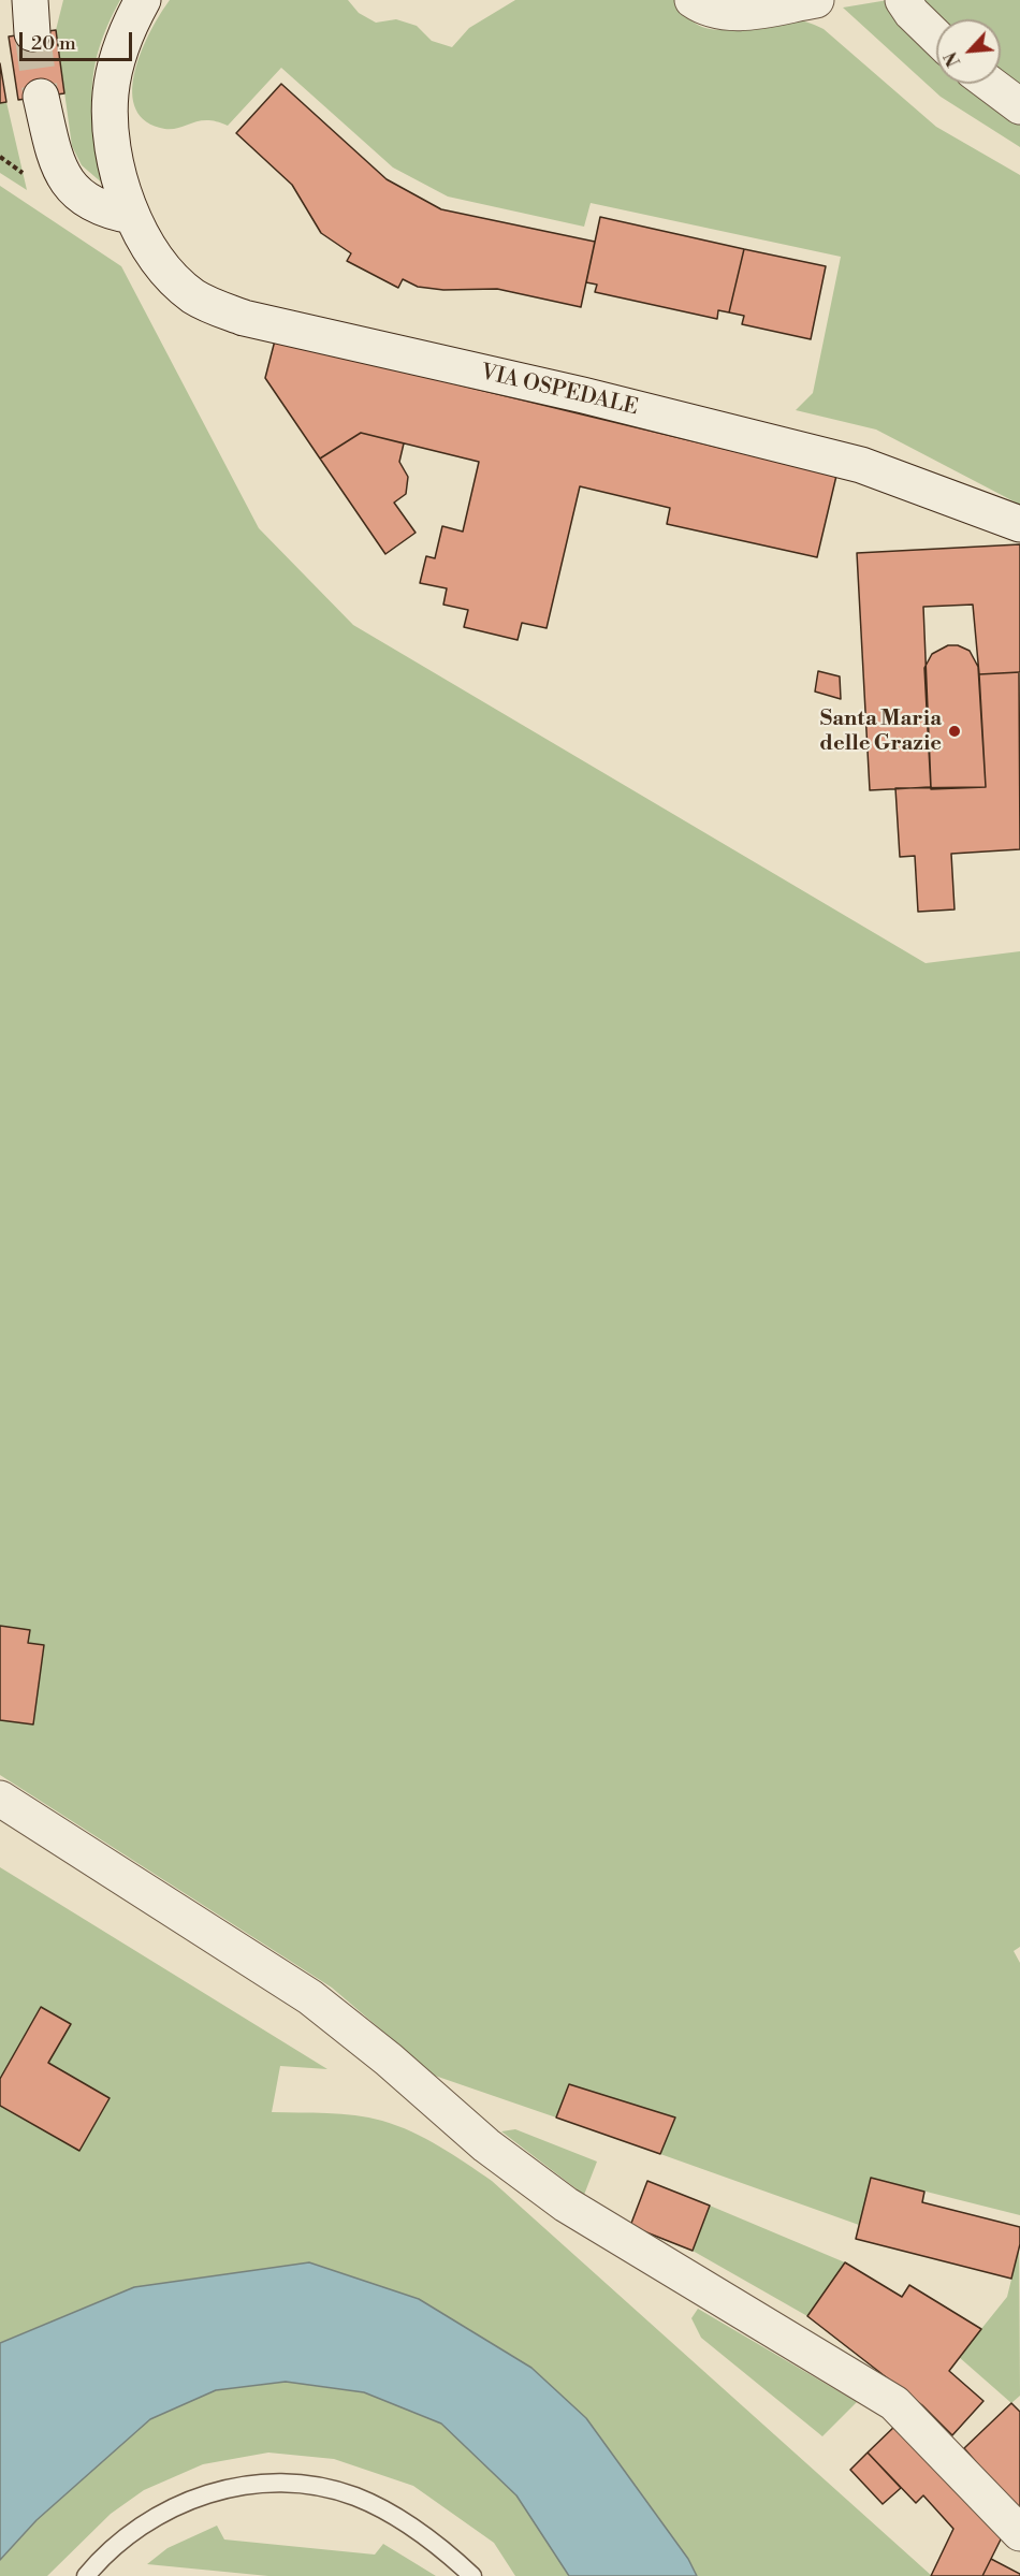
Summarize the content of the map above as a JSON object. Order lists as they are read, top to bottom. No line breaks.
{"streets":{"street":["VIA OSPEDALE"]},"places":["Santa Maria delle Grazie"],"scale_bar":"20 m","north":"bottom left"}
